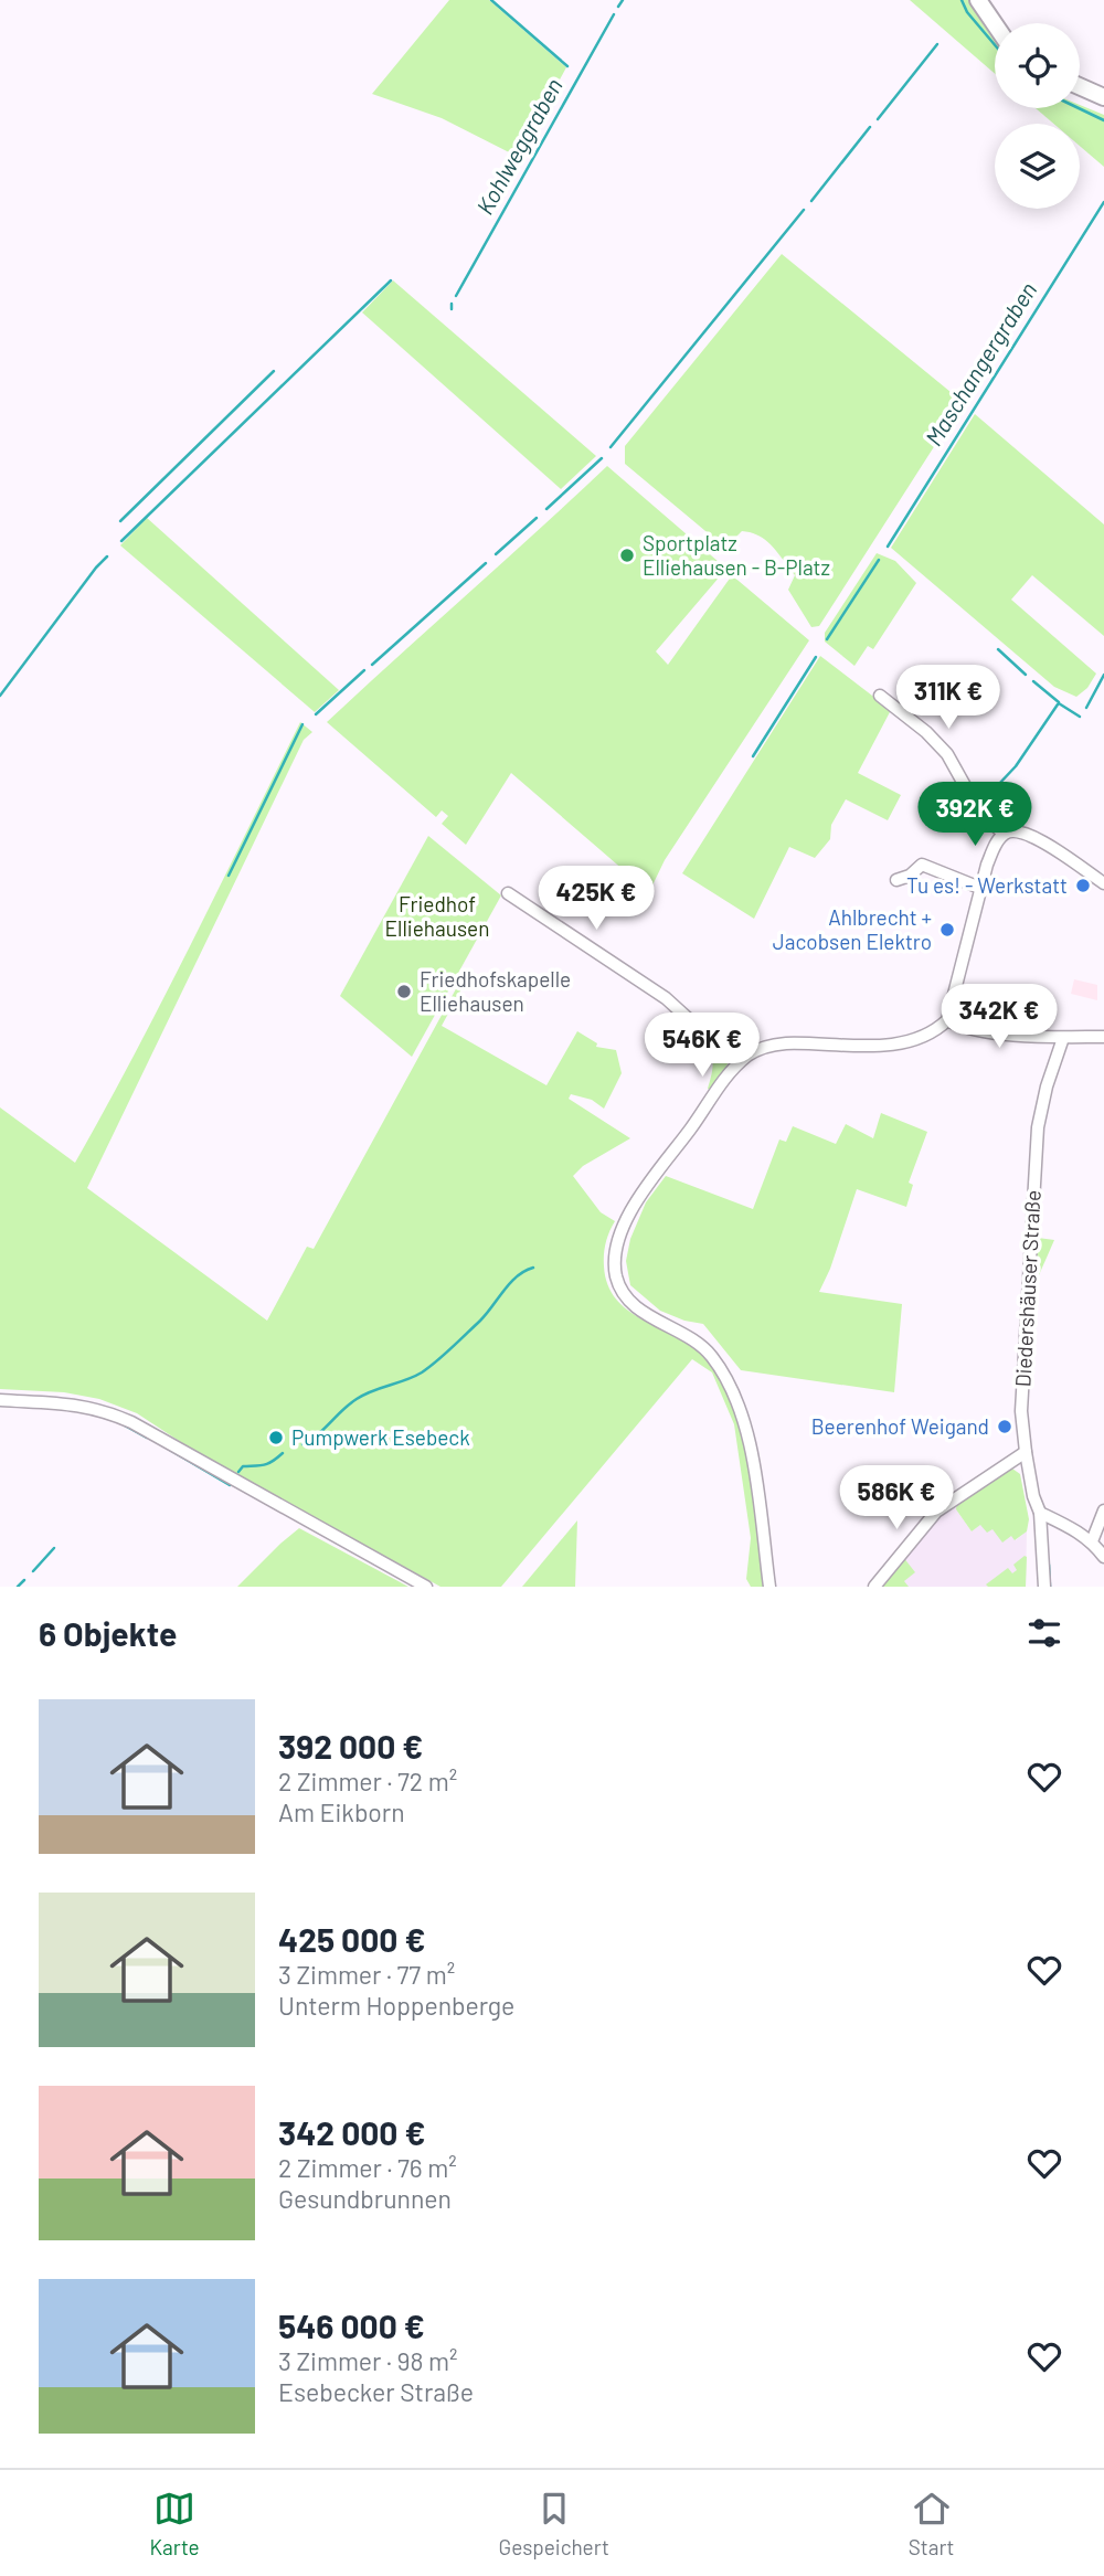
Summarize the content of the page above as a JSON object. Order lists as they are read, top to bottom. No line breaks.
{"streets":{"street":["Diedershäuser Straße"]},"water":["Kohlweggraben","Maschangergraben"],"parks":["Friedhof Elliehausen"],"places":["Sportplatz Elliehausen - B-Platz","Tu es! - Werkstatt","Ahlbrecht + Jacobsen Elektro","Friedhofskapelle Elliehausen","Beerenhof Weigand","Pumpwerk Esebeck"],"page":{"price":["311K €","392K €","425K €","342K €","546K €","586K €"],"heading":"6 Objekte","list":[{"name":"392 000 €","note":"2 Zimmer · 72 m² · Am Eikborn"},{"name":"425 000 €","note":"3 Zimmer · 77 m² · Unterm Hoppenberge"},{"name":"342 000 €","note":"2 Zimmer · 76 m² · Gesundbrunnen"},{"name":"546 000 €","note":"3 Zimmer · 98 m² · Esebecker Straße"}],"tabs":["Karte","Gespeichert","Start"]}}
